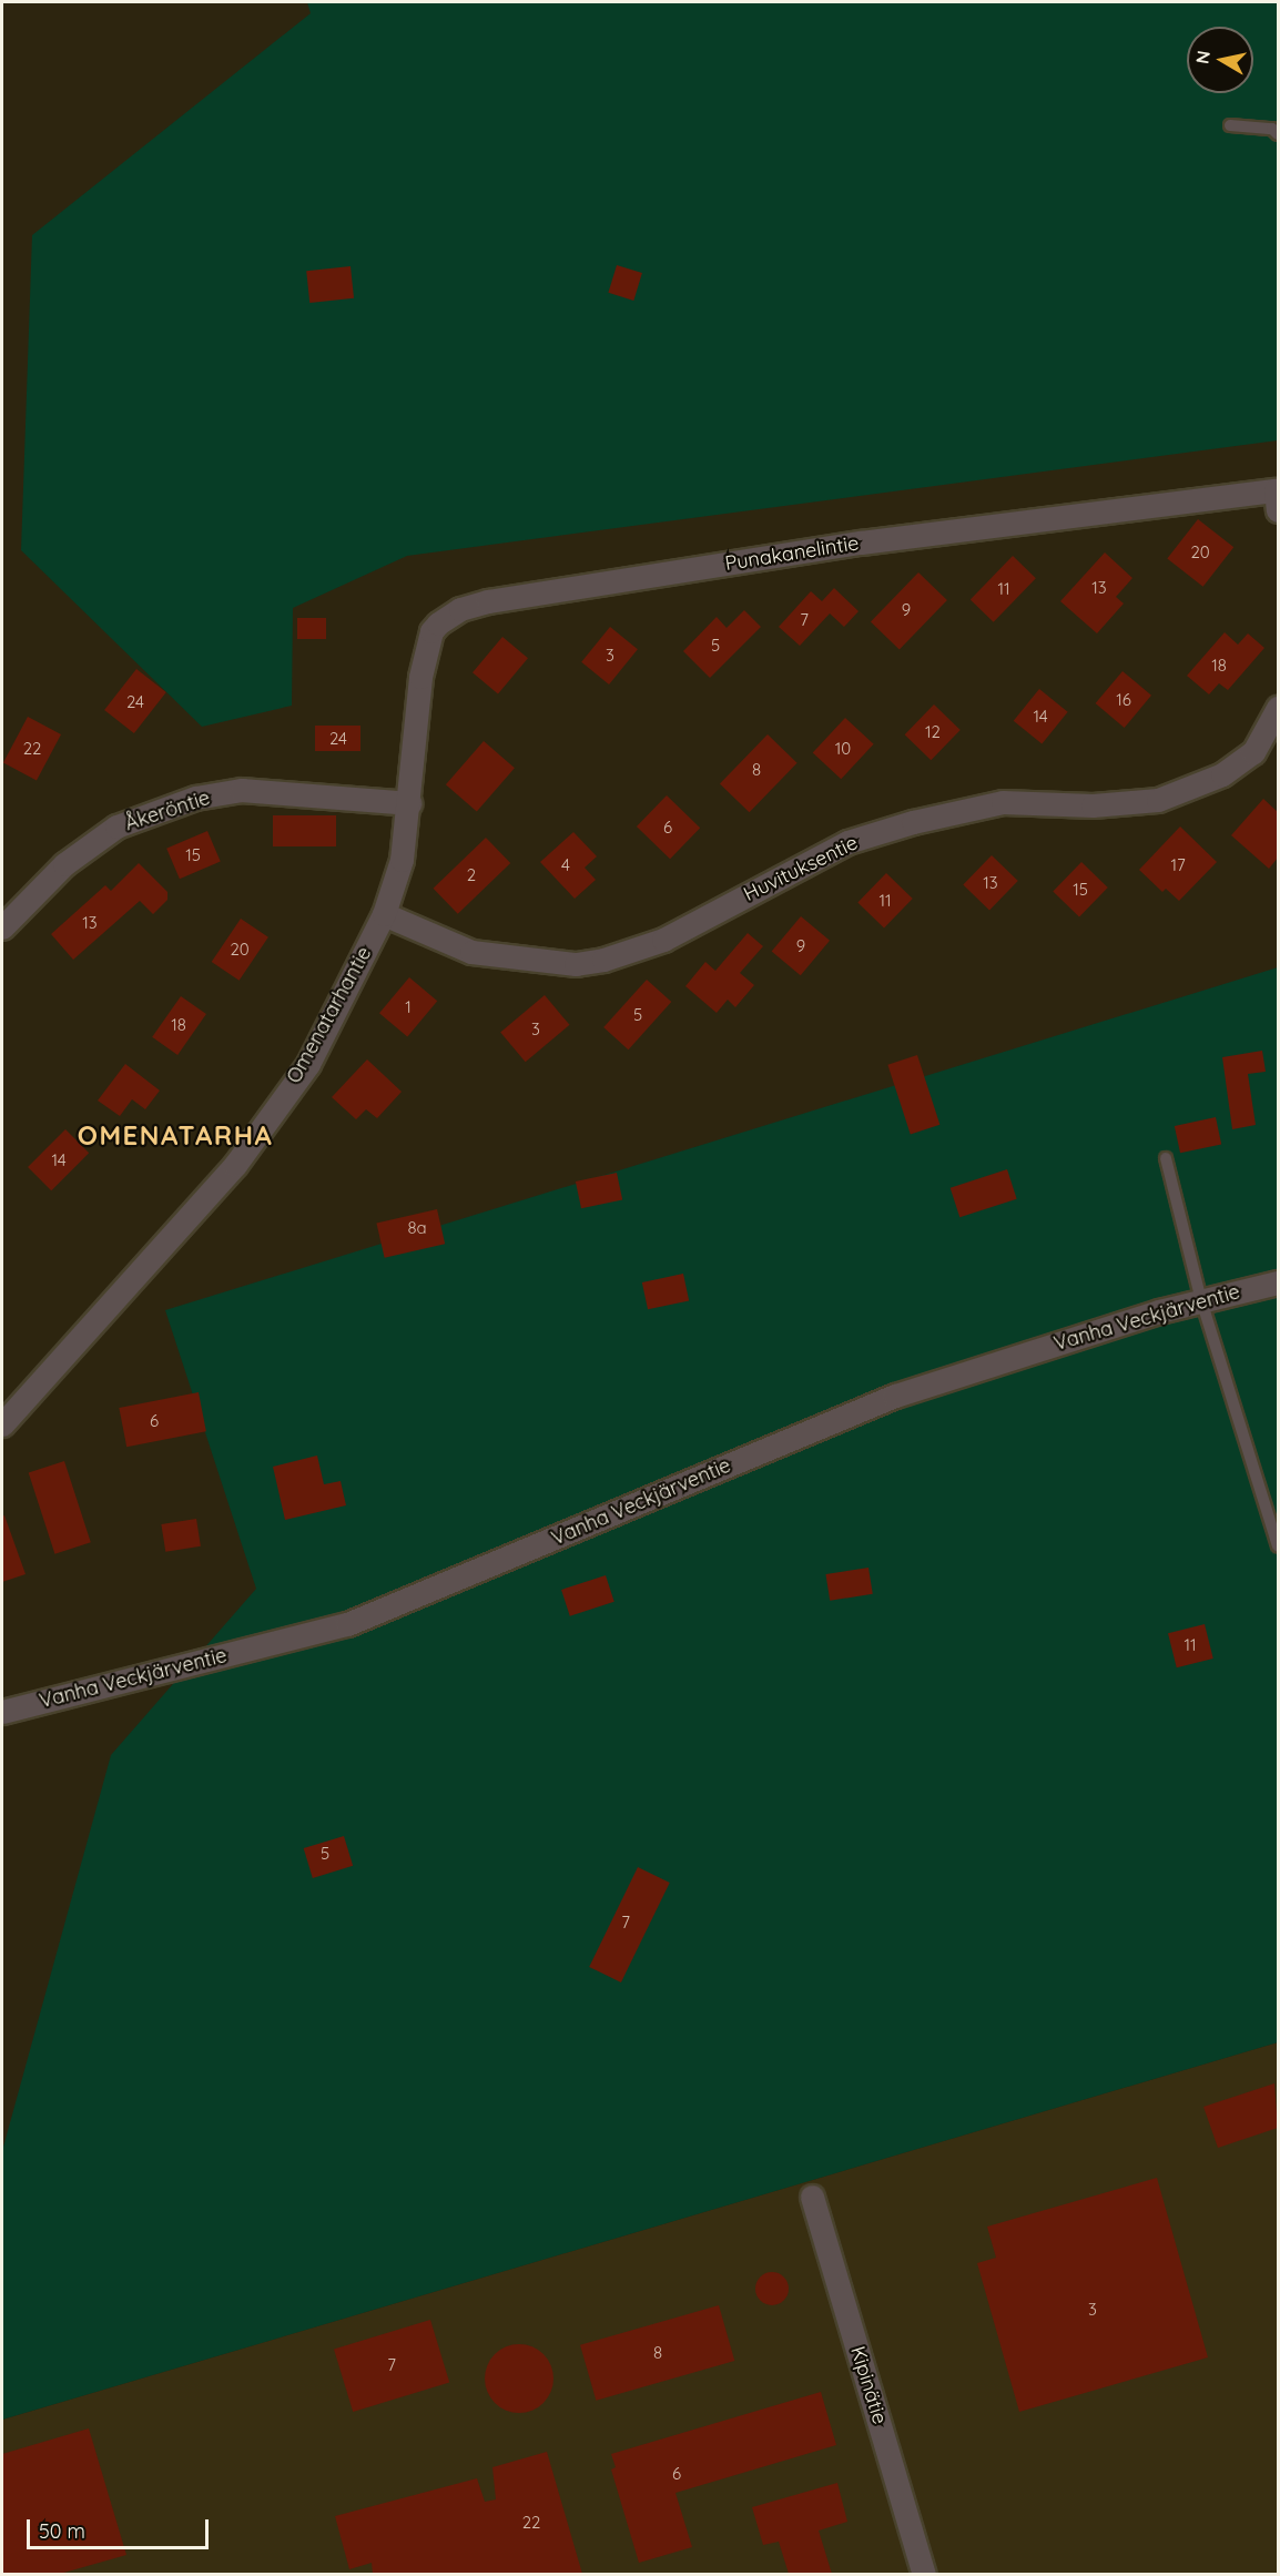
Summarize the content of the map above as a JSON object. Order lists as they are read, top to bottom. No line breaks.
{"streets":{"street":["Punakanelintie","Åkeröntie","Huvituksentie","Omenatarhantie","Vanha Veckjärventie","Kipinätie"]},"crossings":[["Punakanelintie","Omenatarhantie"],["Åkeröntie","Omenatarhantie"],["Huvituksentie","Omenatarhantie"]],"districts":["OMENATARHA"],"house_numbers":["20","13","11","9","7","5","3","18","16","24","14","12","24","22","10","8","6","15","4","17","2","13","15","11","13","9","20","1","5","18","3","14","8a","6","11","5","7","3","8","7","6","22"],"scale_bar":"50 m","north":"left"}
